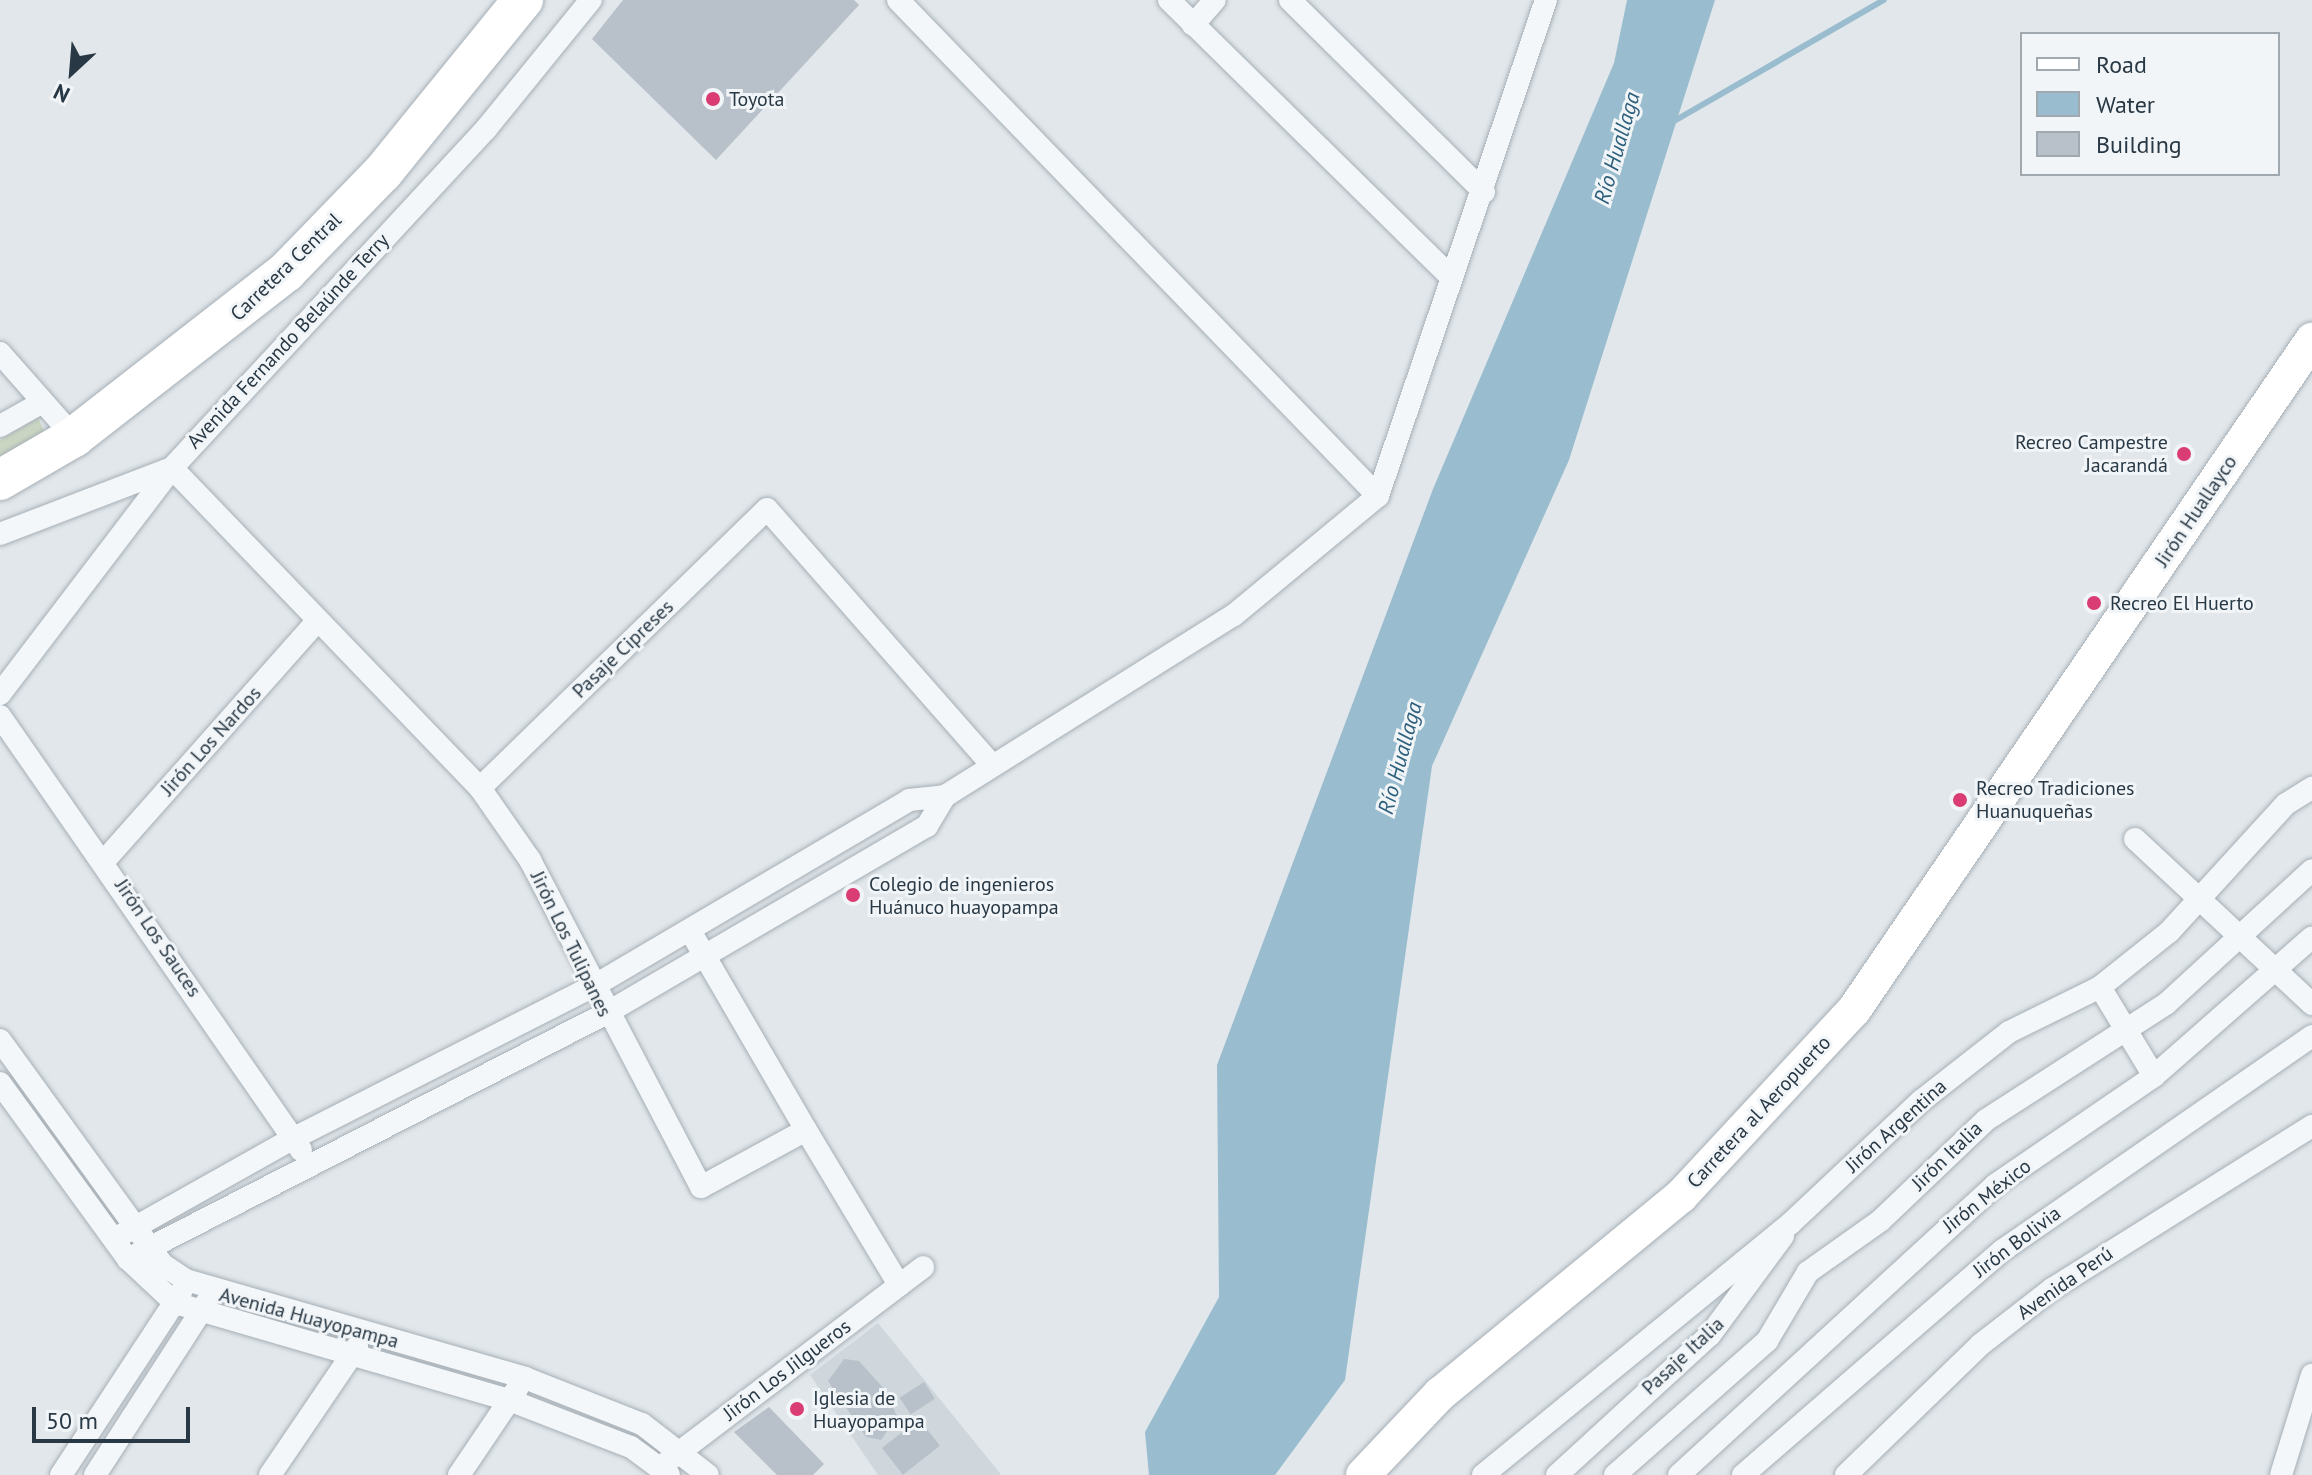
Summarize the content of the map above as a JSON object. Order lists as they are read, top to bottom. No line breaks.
{"streets":{"highway":["Carretera Central"],"main road":["Jirón Huallayco","Carretera al Aeropuerto"],"street":["Avenida Fernando Belaúnde Terry","Pasaje Cipreses","Jirón Los Nardos","Jirón Los Sauces","Jirón Los Tulipanes","Jirón Argentina","Jirón Italia","Jirón México","Jirón Bolivia","Avenida Perú","Avenida Huayopampa","Pasaje Italia","Jirón Los Jilgueros"]},"crossings":[["Avenida Fernando Belaúnde Terry","Jirón Los Tulipanes"],["Jirón Huallayco","Carretera al Aeropuerto"],["Pasaje Cipreses","Jirón Los Tulipanes"],["Jirón Los Nardos","Jirón Los Sauces"],["Jirón Los Nardos","Jirón Los Tulipanes"],["Jirón Argentina","Pasaje Italia"],["Avenida Huayopampa","Jirón Los Jilgueros"]],"water":["Río Huallaga"],"places":["Toyota","Recreo Campestre Jacarandá","Recreo El Huerto","Recreo Tradiciones Huanuqueñas","Colegio de ingenieros Huánuco huayopampa","Iglesia de Huayopampa"],"legend":["Road","Water","Building"],"scale_bar":"50 m","north":"bottom left"}
